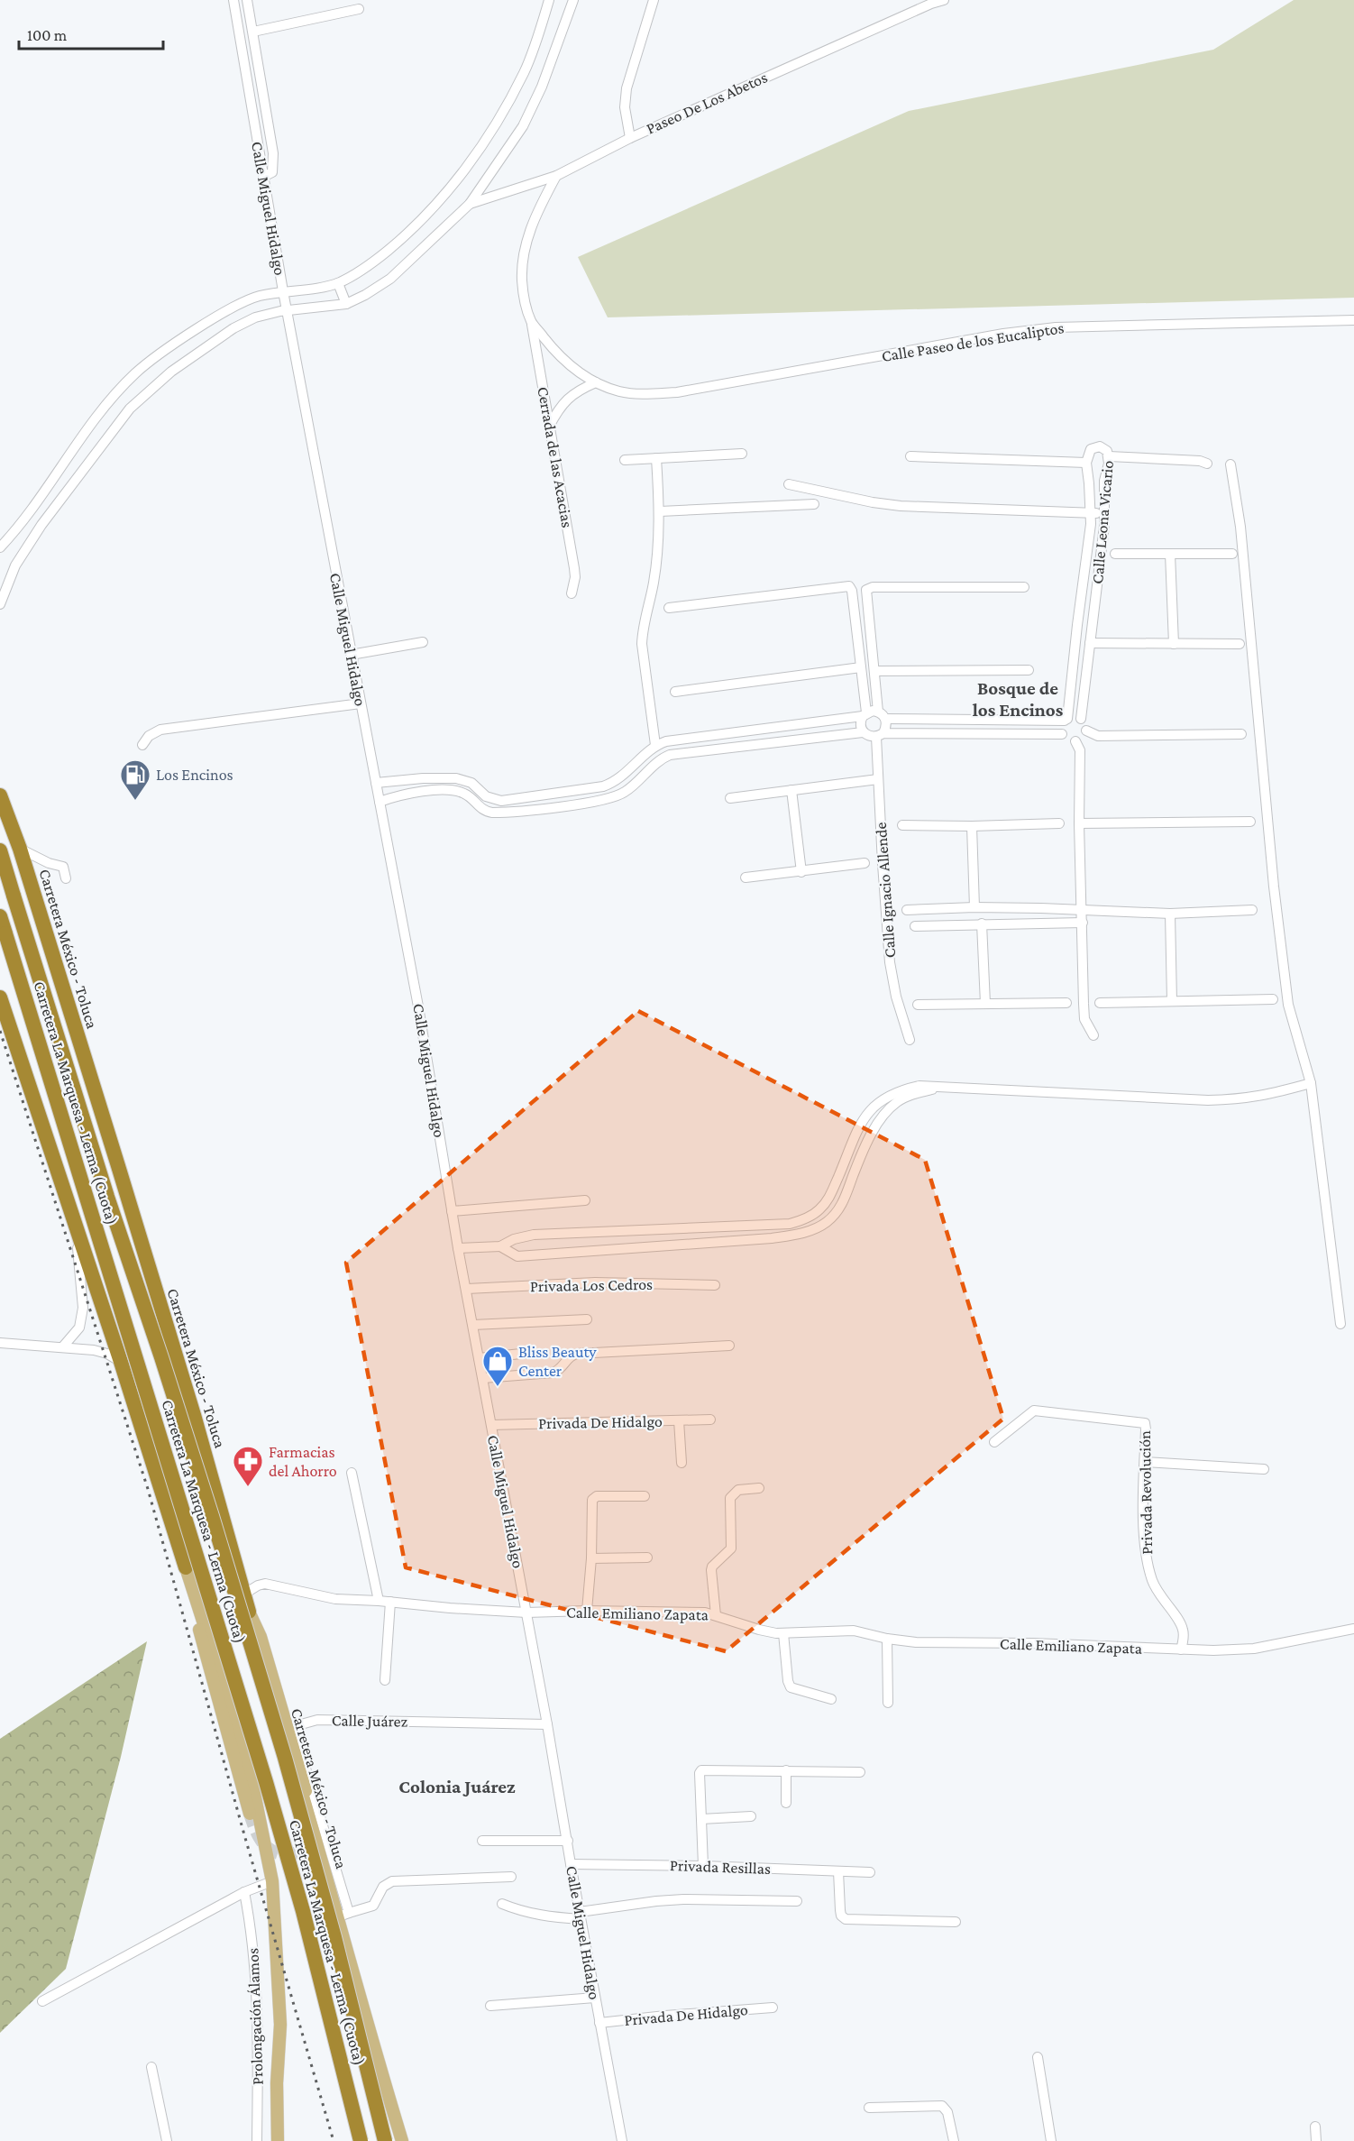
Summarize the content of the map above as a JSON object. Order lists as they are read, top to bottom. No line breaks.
{"streets":{"highway":["Carretera México - Toluca","Carretera La Marquesa - Lerma (Cuota)"],"street":["Paseo De Los Abetos","Calle Miguel Hidalgo","Calle Paseo de los Eucaliptos","Cerrada de las Acacias","Calle Leona Vicario","Calle Ignacio Allende","Privada Los Cedros","Privada De Hidalgo","Privada Revolución","Calle Emiliano Zapata","Calle Juárez","Privada Resillas","Prolongación Álamos"]},"crossings":[["Paseo De Los Abetos","Calle Paseo de los Eucaliptos"],["Calle Miguel Hidalgo","Privada Los Cedros"],["Calle Miguel Hidalgo","Privada De Hidalgo"],["Calle Miguel Hidalgo","Calle Emiliano Zapata"],["Calle Miguel Hidalgo","Calle Juárez"],["Calle Miguel Hidalgo","Privada Resillas"],["Calle Paseo de los Eucaliptos","Cerrada de las Acacias"],["Carretera México - Toluca","Calle Emiliano Zapata"],["Carretera México - Toluca","Calle Juárez"],["Privada Revolución","Calle Emiliano Zapata"]],"districts":["Bosque de los Encinos","Colonia Juárez"],"places":{"fuel station":["Los Encinos"],"shop":["Bliss Beauty Center"],"pharmacy":["Farmacias del Ahorro"]},"scale_bar":"100 m"}
